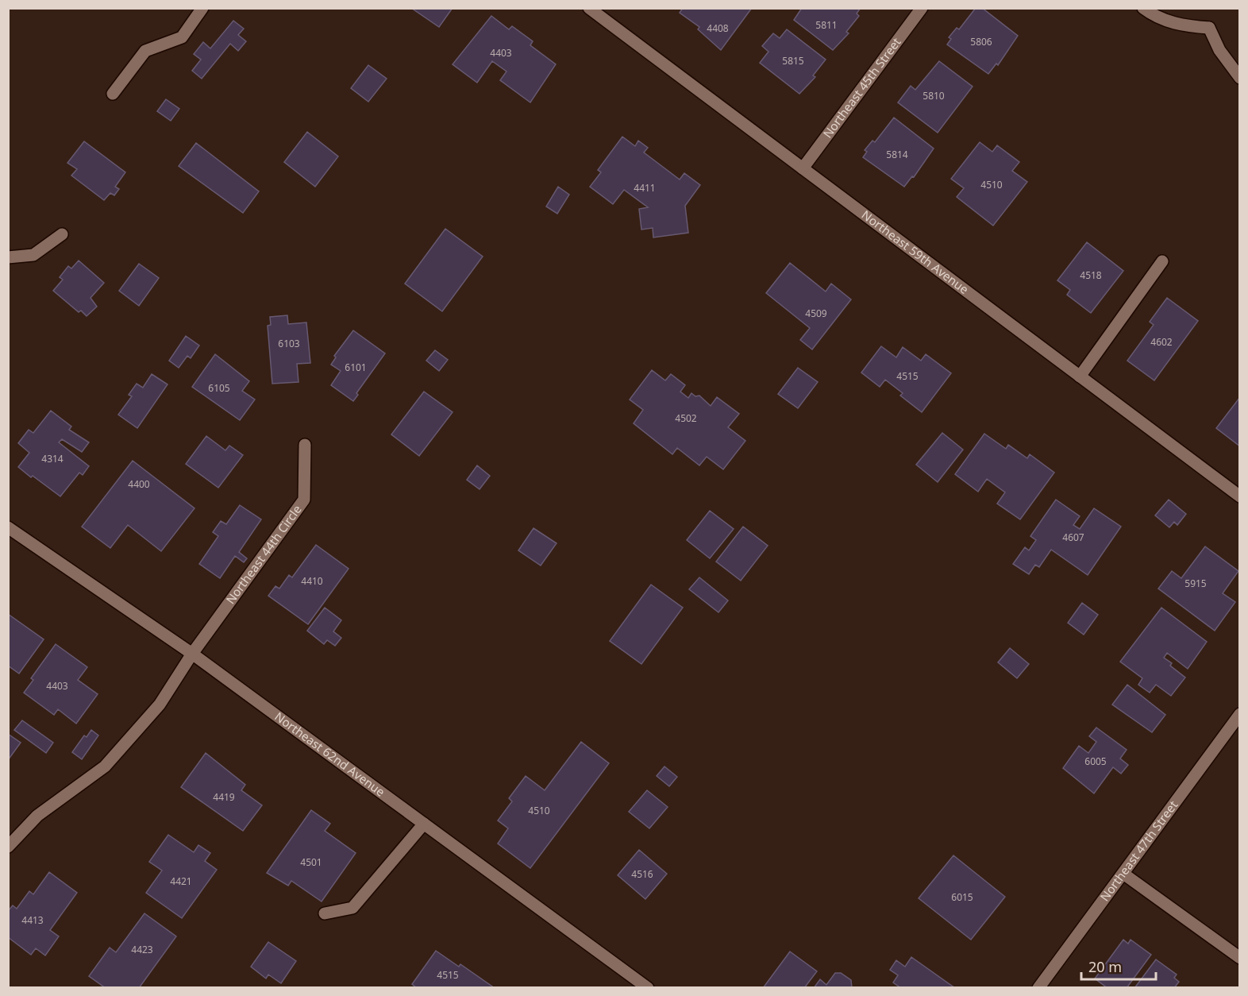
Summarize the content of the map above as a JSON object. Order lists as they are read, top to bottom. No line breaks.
{"streets":{"street":["Northeast 45th Street","Northeast 59th Avenue","Northeast 44th Circle","Northeast 62nd Avenue","Northeast 47th Street"]},"crossings":[["Northeast 45th Street","Northeast 59th Avenue"],["Northeast 44th Circle","Northeast 62nd Avenue"]],"house_numbers":["5811","4408","5806","4403","5815","5810","5814","4510","4411","4518","4509","4602","6103","6101","4515","6105","4502","4314","4400","4607","4410","5915","4403","6005","4419","4510","4501","4516","4421","6015","4413","4423","4515"],"scale_bar":"20 m"}
